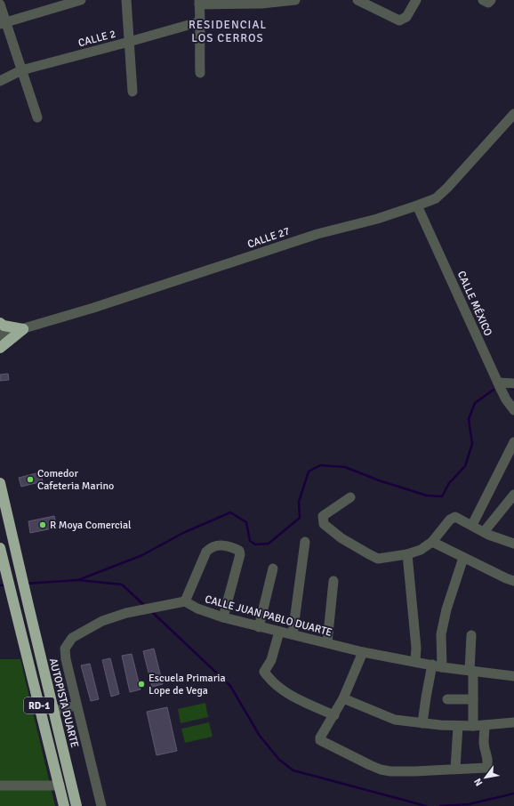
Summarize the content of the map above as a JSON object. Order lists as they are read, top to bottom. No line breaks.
{"streets":{"highway":["AUTOPISTA DUARTE","RD-1"],"street":["CALLE 2","CALLE 27","CALLE MÉXICO","CALLE JUAN PABLO DUARTE"]},"crossings":[["CALLE 27","CALLE MÉXICO"]],"districts":["RESIDENCIAL LOS CERROS"],"places":["Comedor Cafeteria Marino","R Moya Comercial","Escuela Primaria Lope de Vega"],"north":"bottom left"}
